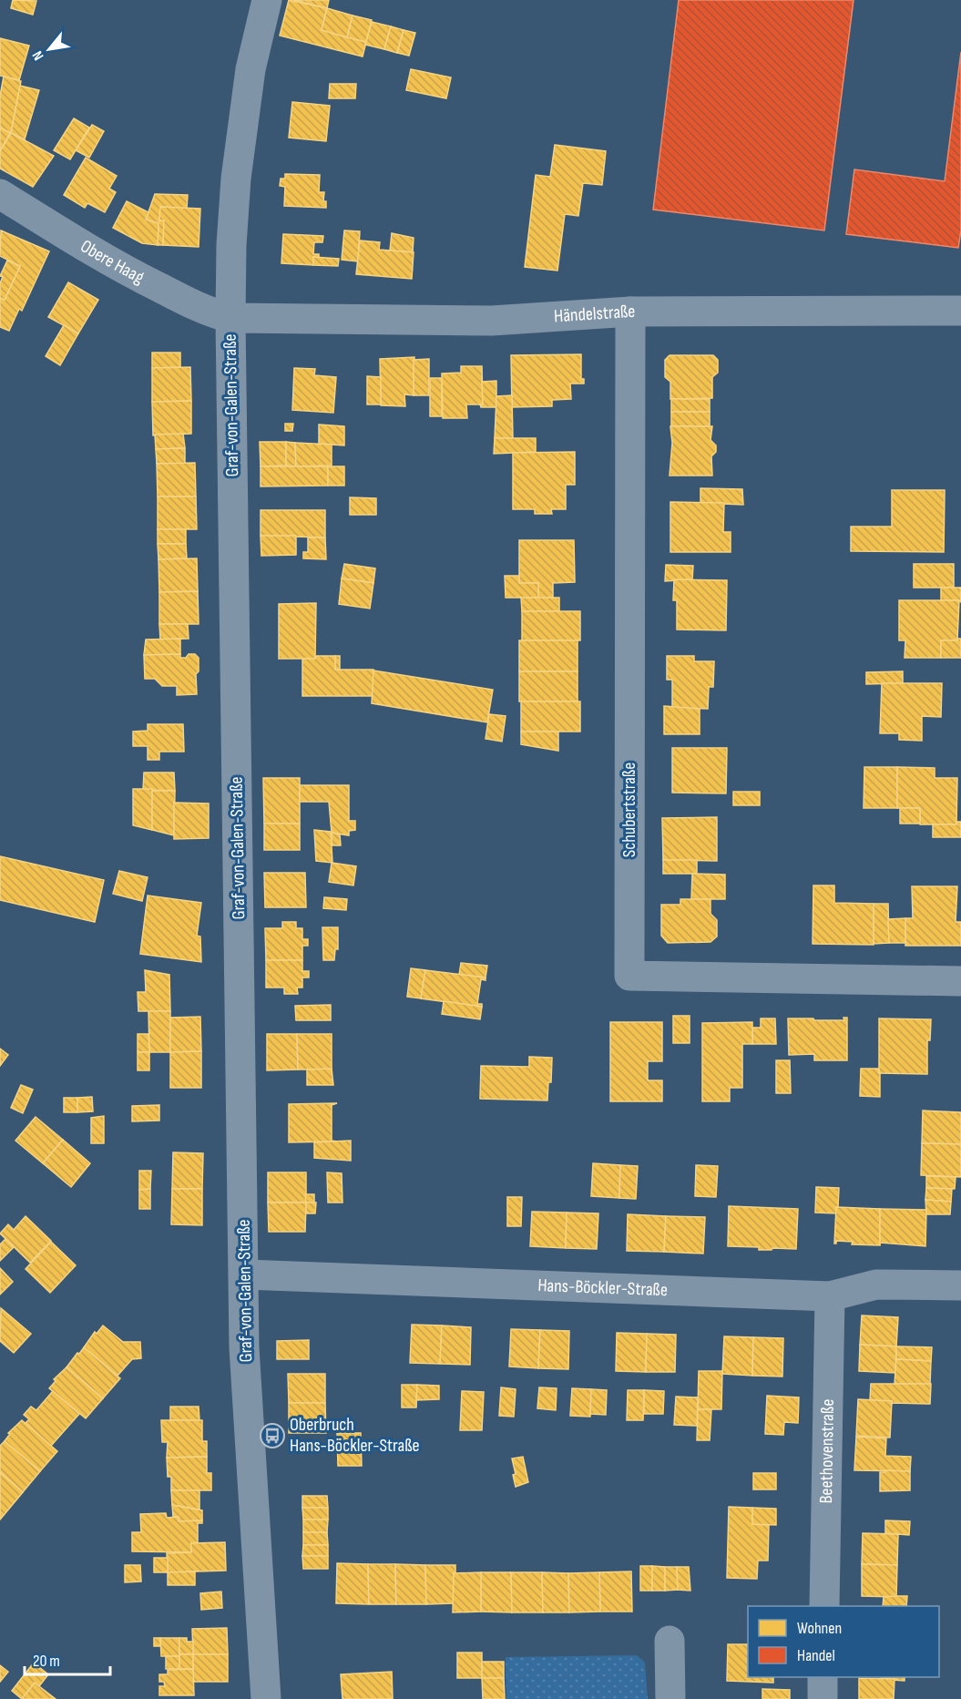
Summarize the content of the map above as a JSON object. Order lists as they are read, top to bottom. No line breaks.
{"streets":{"street":["Obere Haag","Händelstraße","Graf-von-Galen-Straße","Schubertstraße","Hans-Böckler-Straße","Beethovenstraße"]},"crossings":[["Obere Haag","Händelstraße"],["Obere Haag","Graf-von-Galen-Straße"],["Händelstraße","Graf-von-Galen-Straße"],["Händelstraße","Schubertstraße"],["Graf-von-Galen-Straße","Hans-Böckler-Straße"],["Hans-Böckler-Straße","Beethovenstraße"]],"places":{"bus stop":["Oberbruch Hans-Böckler-Straße"]},"legend":["Wohnen","Handel"],"scale_bar":"20 m","north":"bottom left"}
